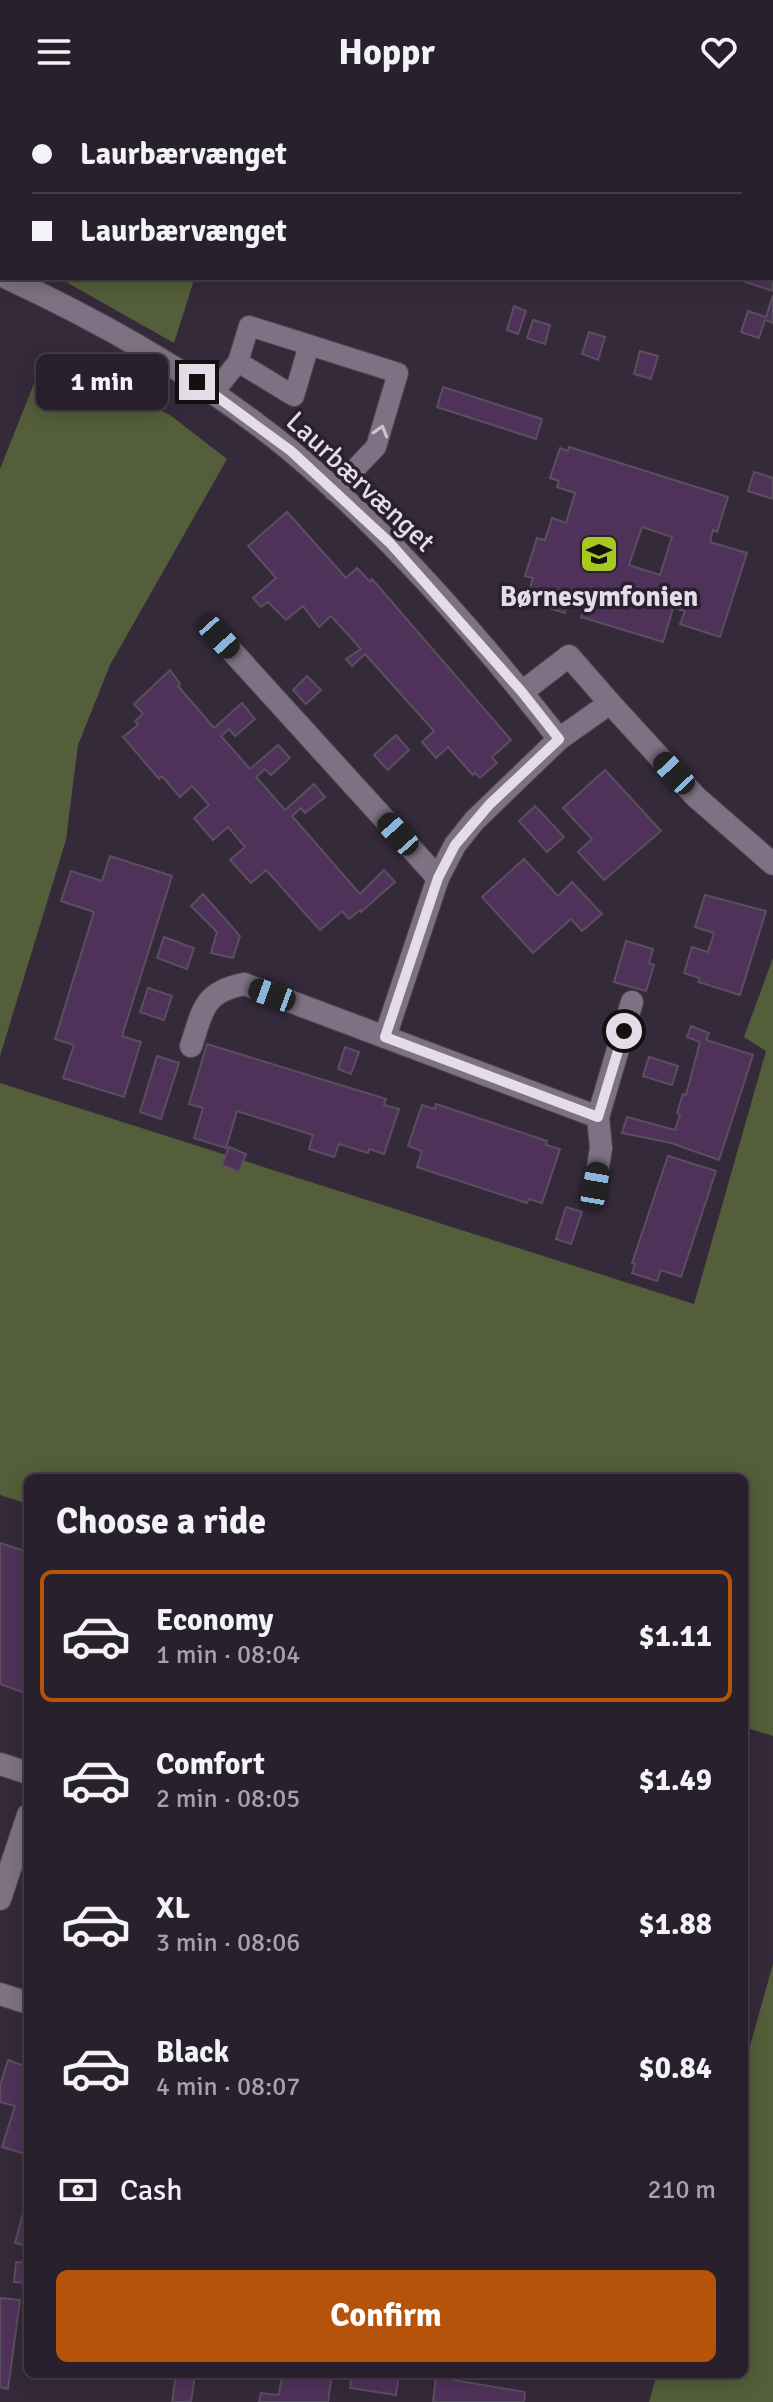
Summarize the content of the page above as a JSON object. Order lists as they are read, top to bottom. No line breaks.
{"streets":{"street":["Laurbærvænget"]},"places":{"school or university":["Børnesymfonien"]},"page":{"header":"Hoppr","banner":["Laurbærvænget","Laurbærvænget"],"bubble":"1 min","heading":"Choose a ride","list":[{"name":"Economy","note":"1 min · 08:04","value":"$1.11"},{"name":"Comfort","note":"2 min · 08:05","value":"$1.49"},{"name":"XL","note":"3 min · 08:06","value":"$1.88"},{"name":"Black","note":"4 min · 08:07","value":"$0.84"}],"pay":["Cash","210 m"],"buttons":"Confirm"}}
